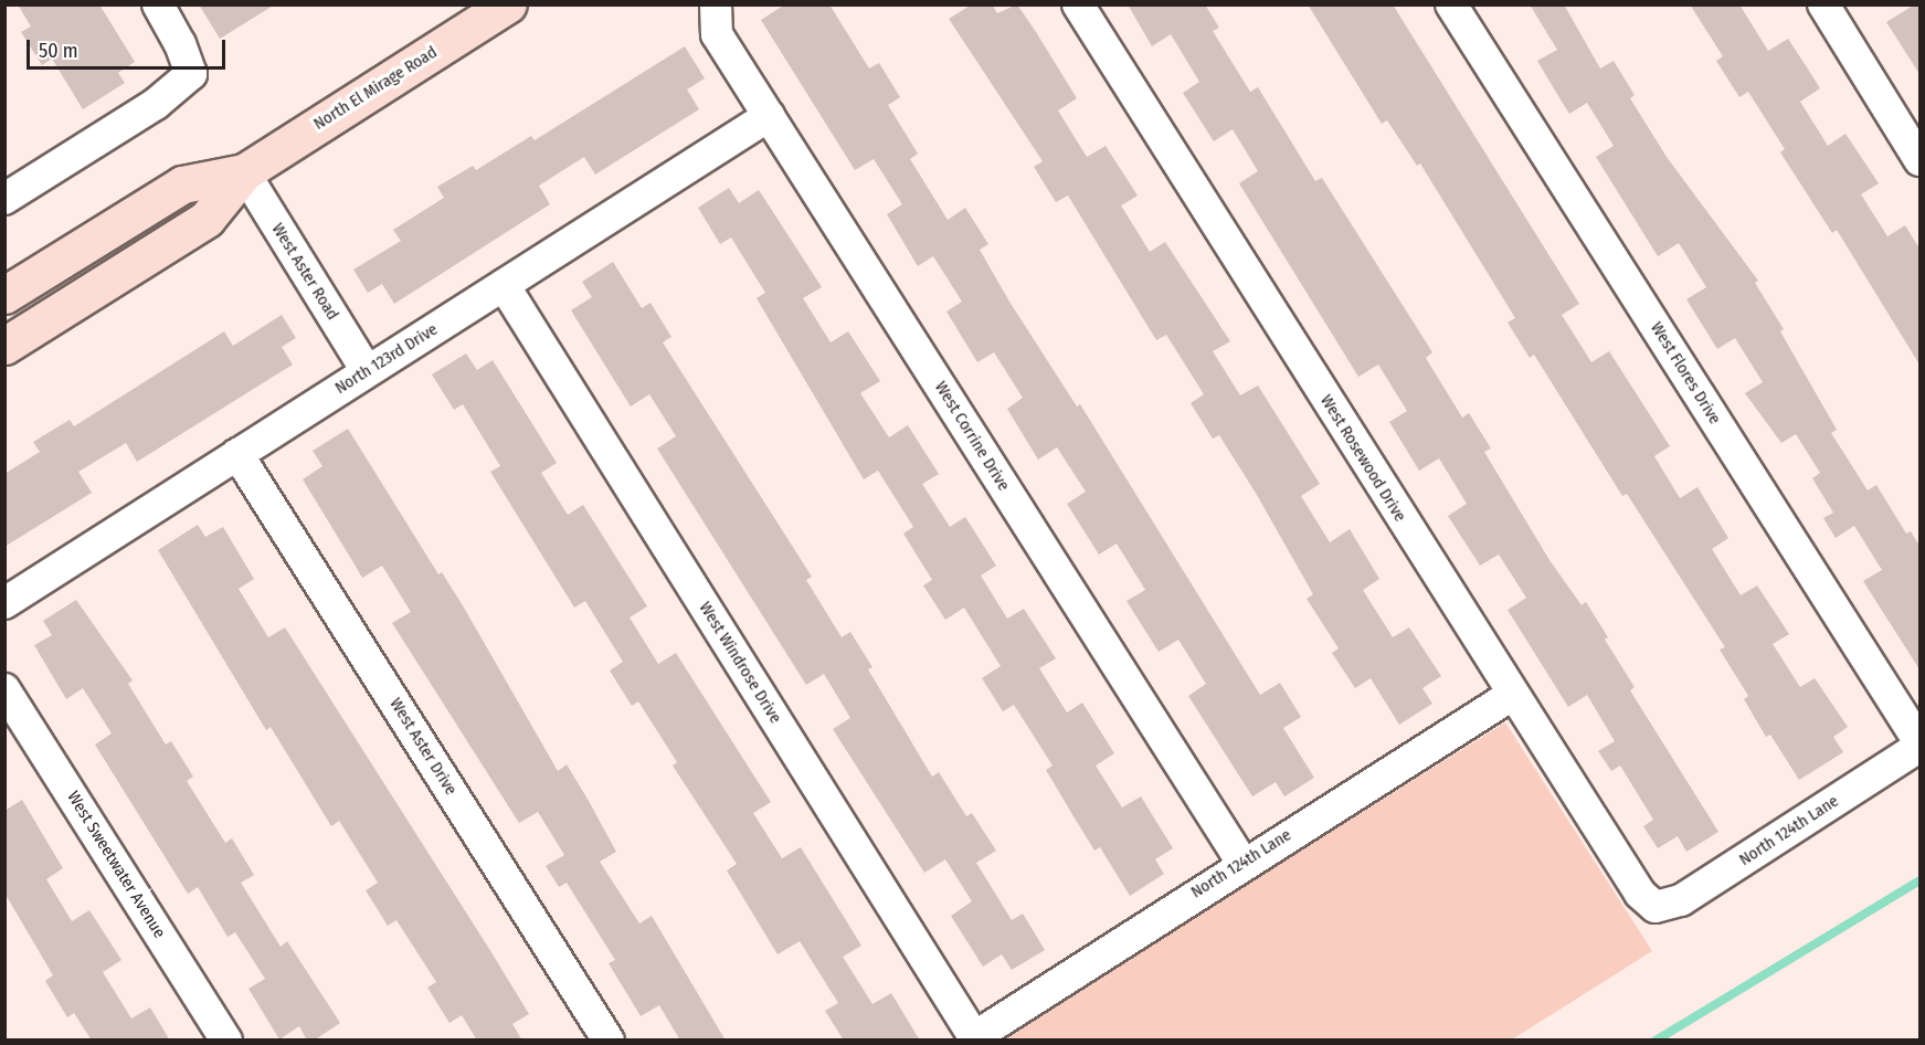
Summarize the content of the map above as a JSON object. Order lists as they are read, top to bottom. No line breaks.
{"streets":{"main road":["North El Mirage Road"],"street":["West Aster Road","North 123rd Drive","West Flores Drive","West Corrine Drive","West Rosewood Drive","West Windrose Drive","West Aster Drive","North 124th Lane","West Sweetwater Avenue"]},"crossings":[["North El Mirage Road","West Aster Road"],["West Aster Road","North 123rd Drive"],["North 123rd Drive","West Corrine Drive"],["North 123rd Drive","West Windrose Drive"],["North 123rd Drive","West Aster Drive"],["West Flores Drive","North 124th Lane"],["West Corrine Drive","North 124th Lane"],["West Rosewood Drive","North 124th Lane"],["West Windrose Drive","North 124th Lane"]],"scale_bar":"50 m"}
